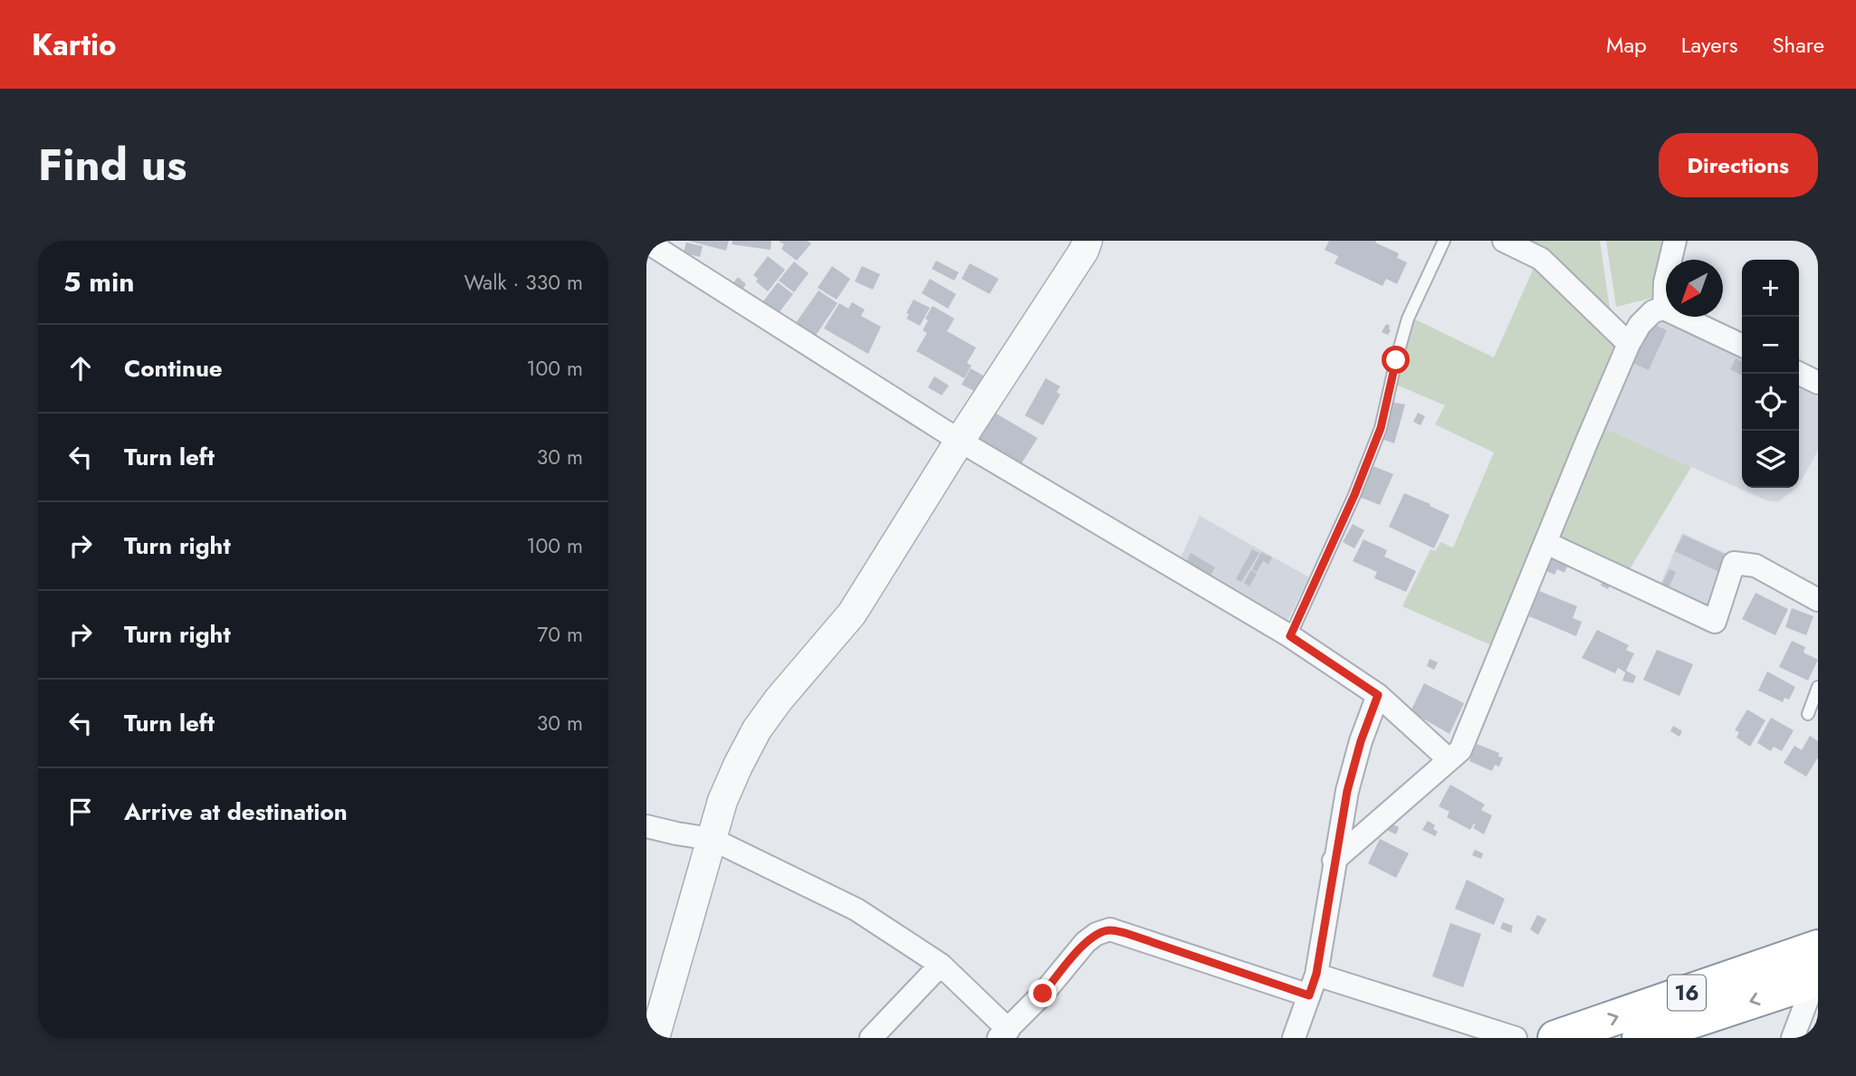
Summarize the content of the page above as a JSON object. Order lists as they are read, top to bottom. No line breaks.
{"streets":{"highway":["16"]},"north":"bottom left","page":{"header":"Kartio","nav":["Map","Layers","Share"],"title":"Find us","buttons":"Directions","heading":["5 min","Walk · 330 m"],"map_buttons":["+","−"],"list":[["Continue","100 m"],["Turn left","30 m"],["Turn right","100 m"],["Turn right","70 m"],["Turn left","30 m"],"Arrive at destination"]}}
